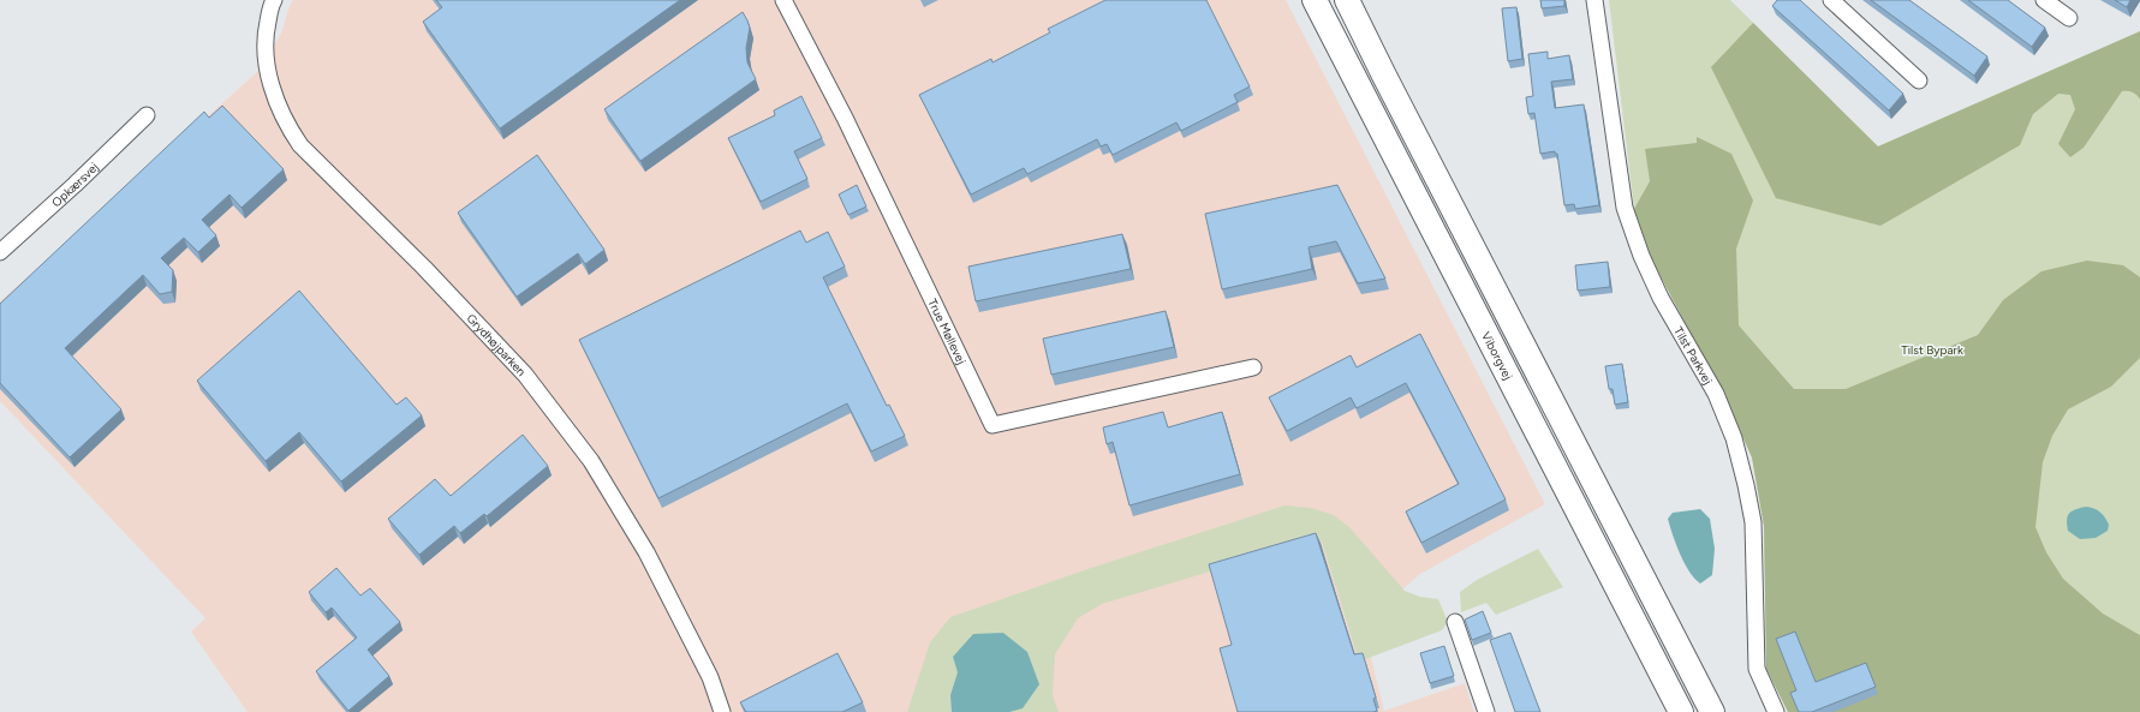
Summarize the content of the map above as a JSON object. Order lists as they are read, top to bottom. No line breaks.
{"streets":{"main road":["Viborgvej"],"street":["Opkærsvej","True Møllevej","Grydhøjparken","Tilst Parkvej"]},"parks":["Tilst Bypark"]}
